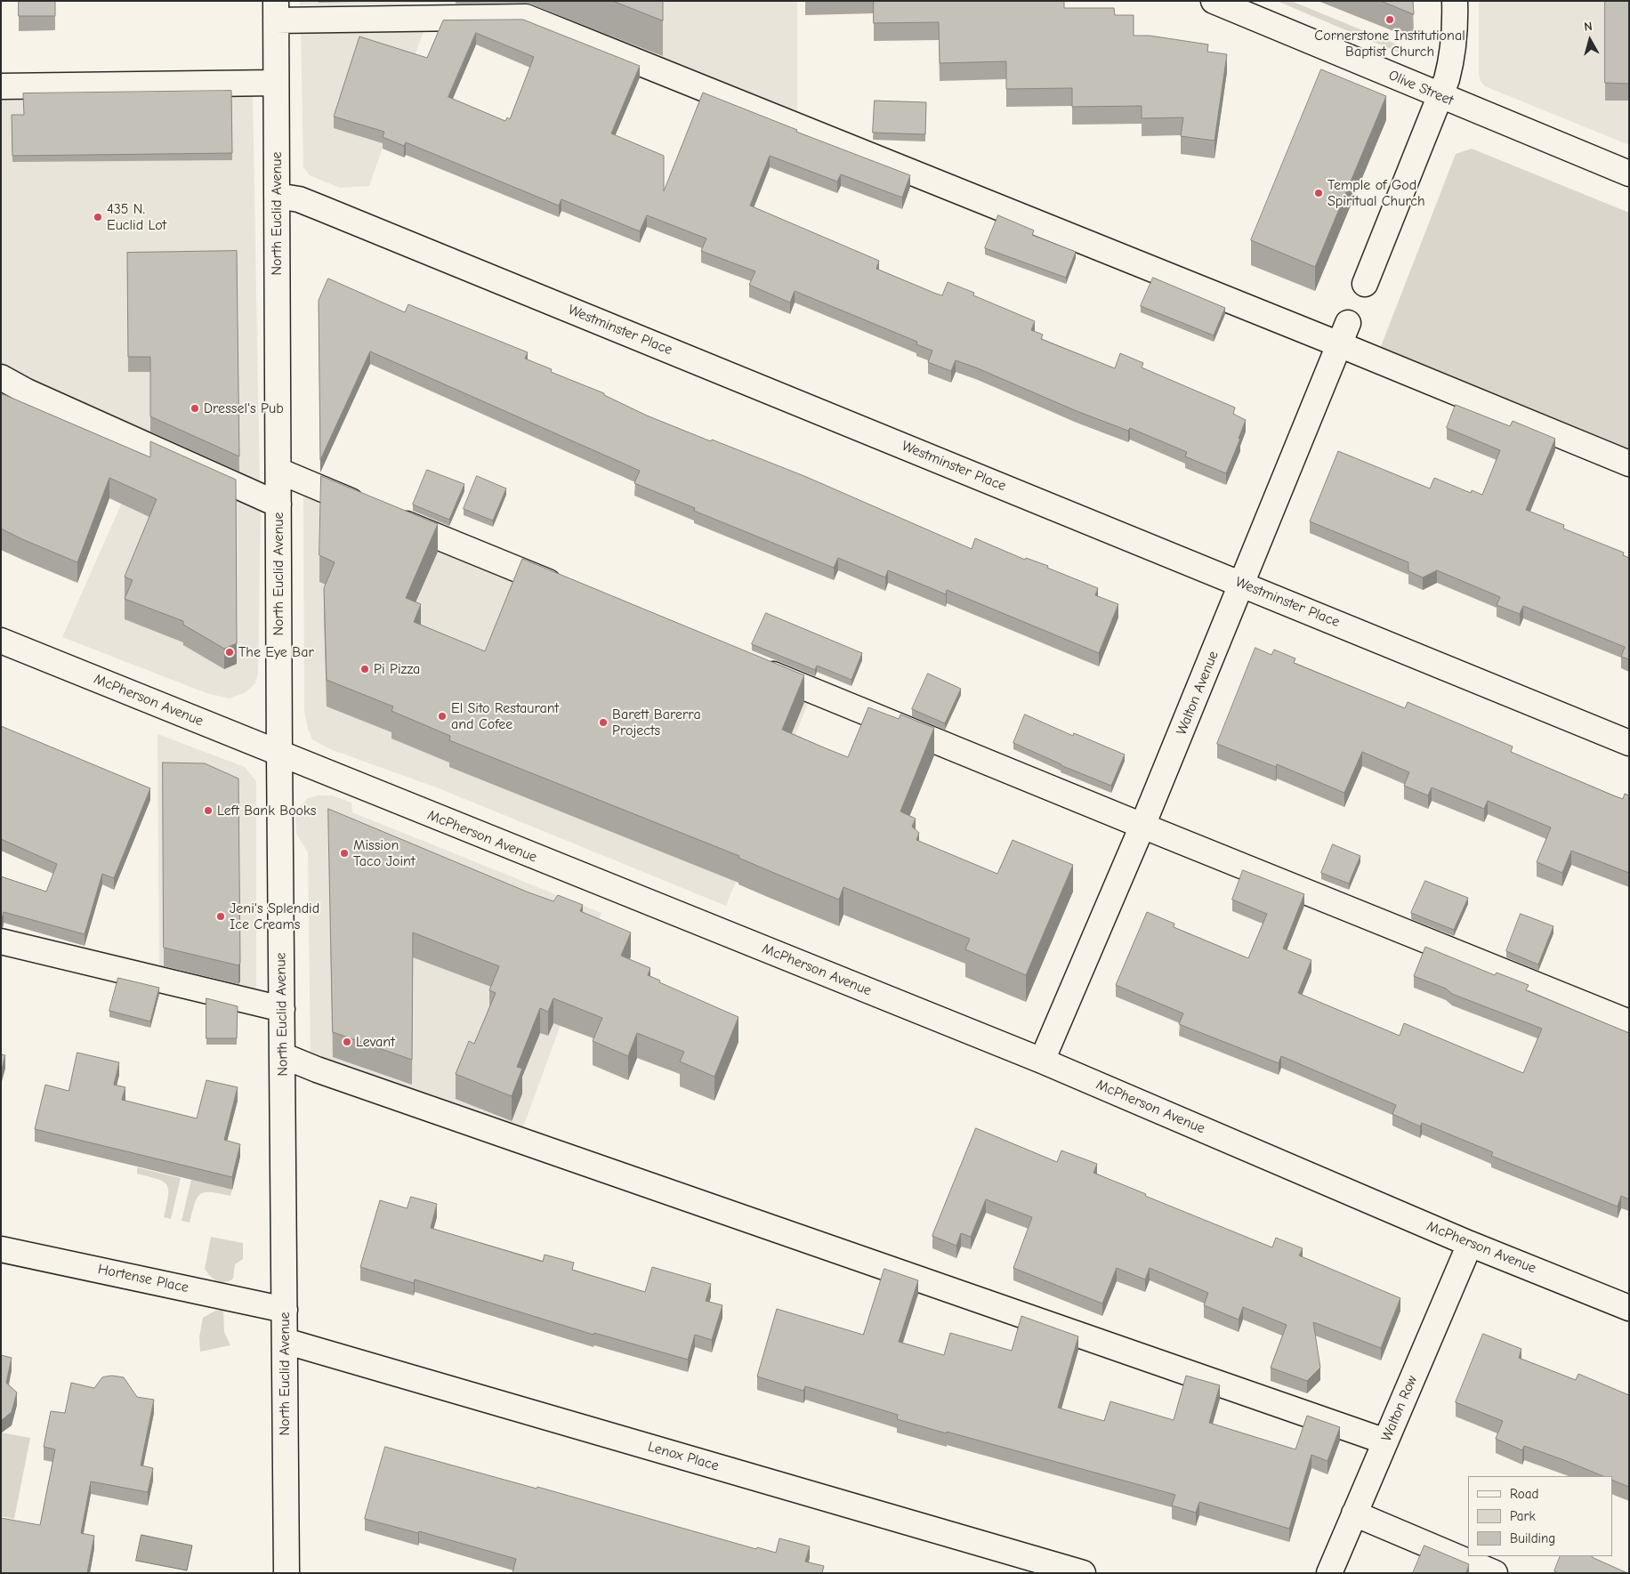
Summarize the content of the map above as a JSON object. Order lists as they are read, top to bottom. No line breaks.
{"streets":{"street":["Olive Street","North Euclid Avenue","Westminster Place","Walton Avenue","McPherson Avenue","Hortense Place","Walton Row","Lenox Place"]},"crossings":[["North Euclid Avenue","Westminster Place"],["North Euclid Avenue","McPherson Avenue"],["North Euclid Avenue","Hortense Place"],["North Euclid Avenue","Lenox Place"],["Westminster Place","Walton Avenue"],["Walton Avenue","McPherson Avenue"],["McPherson Avenue","Walton Row"]],"places":["Cornerstone Institutional Baptist Church","Temple of God Spiritual Church","435 N. Euclid Lot","Dressel's Pub","The Eye Bar","Pi Pizza","El Sito Restaurant and Cofee","Barett Barerra Projects","Left Bank Books","Mission Taco Joint","Jeni's Splendid Ice Creams","Levant"],"legend":["Road","Park","Building"],"north":"top"}
